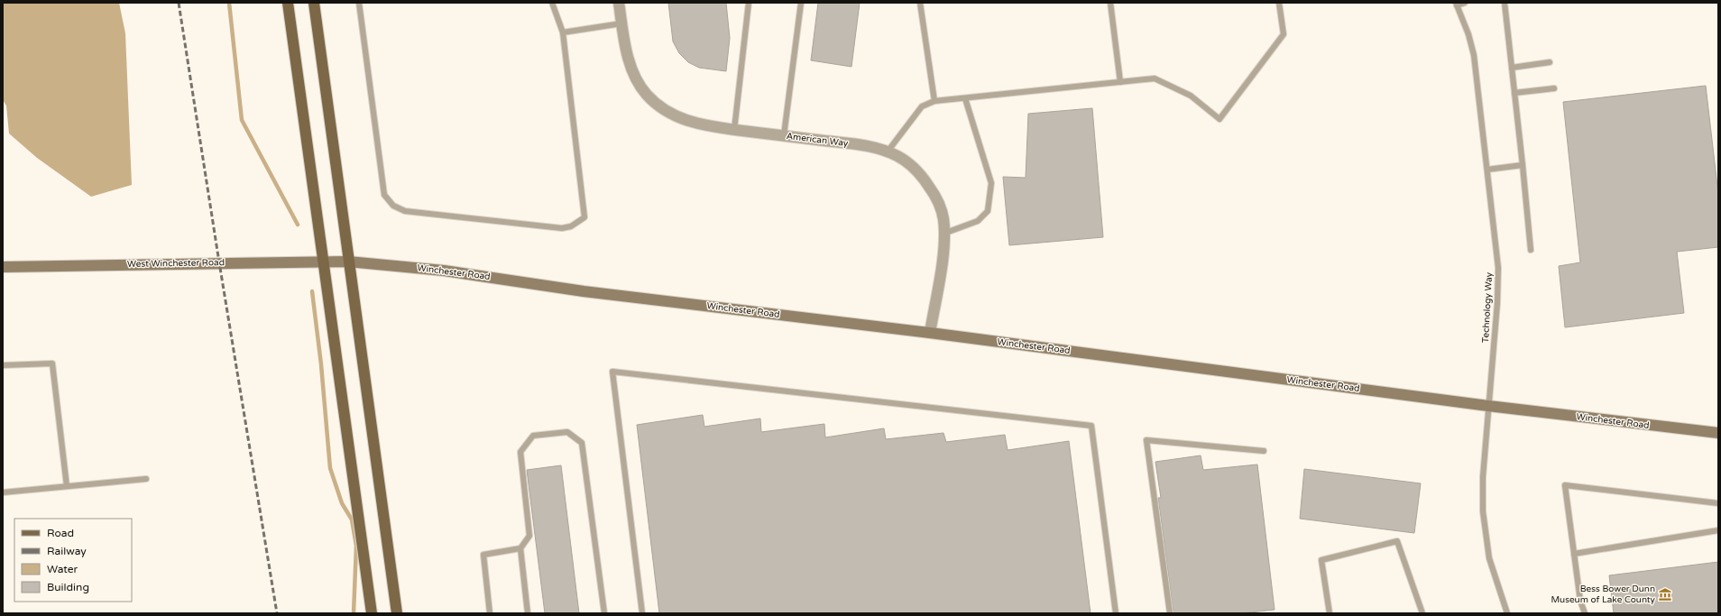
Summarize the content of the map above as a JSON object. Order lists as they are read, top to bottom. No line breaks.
{"streets":{"main road":["West Winchester Road","Winchester Road"],"street":["American Way"],"lane":["Technology Way"]},"crossings":[["American Way","Winchester Road"],["West Winchester Road","Winchester Road"],["Winchester Road","Technology Way"]],"places":{"museum":["Bess Bower Dunn Museum of Lake County"]},"legend":["Road","Railway","Water","Building"]}
